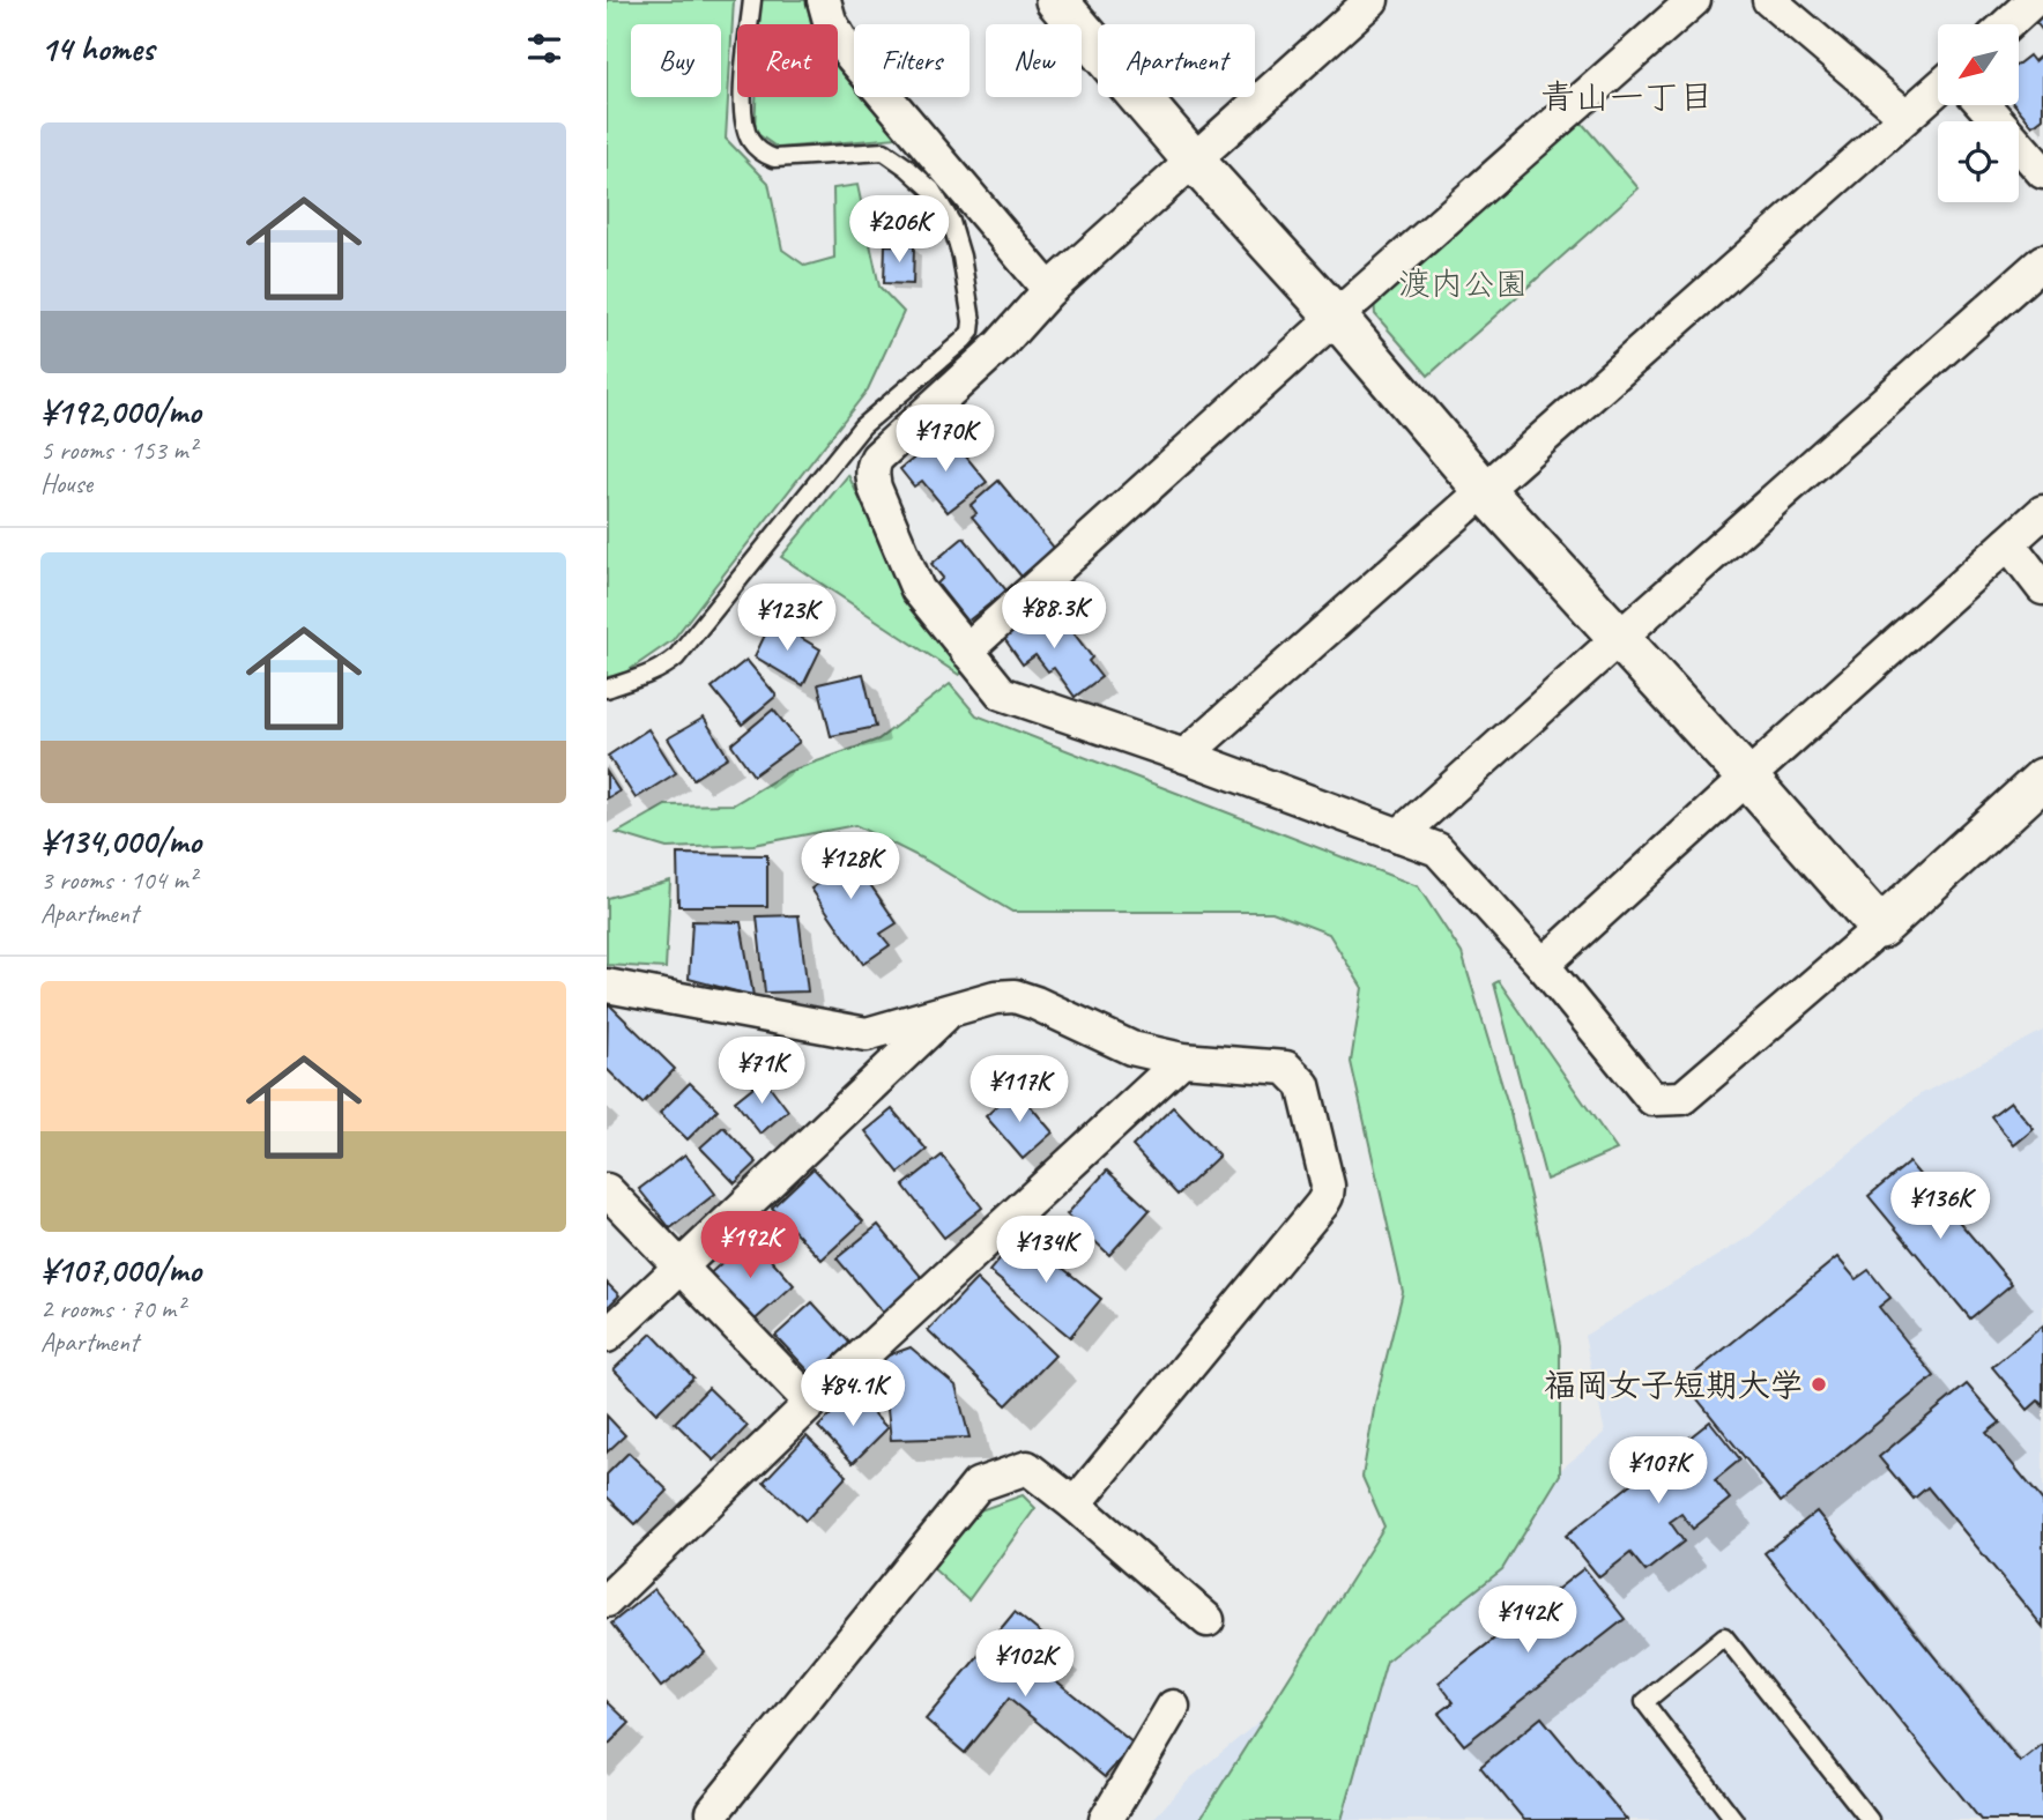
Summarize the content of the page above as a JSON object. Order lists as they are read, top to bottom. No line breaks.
{"districts":["青山一丁目"],"parks":["渡内公園"],"places":["福岡女子短期大学"],"north":"bottom left","page":{"heading":"14 homes","chip":["Buy","Rent","Filters","New","Apartment"],"list":[{"name":"¥192,000/mo","note":"5 rooms · 153 m² · House"},{"name":"¥134,000/mo","note":"3 rooms · 104 m² · Apartment"},{"name":"¥107,000/mo","note":"2 rooms · 70 m² · Apartment"}],"price":["¥206K","¥170K","¥88.3K","¥123K","¥128K","¥71K","¥117K","¥136K","¥192K","¥134K","¥84.1K","¥107K","¥142K","¥102K"]}}
